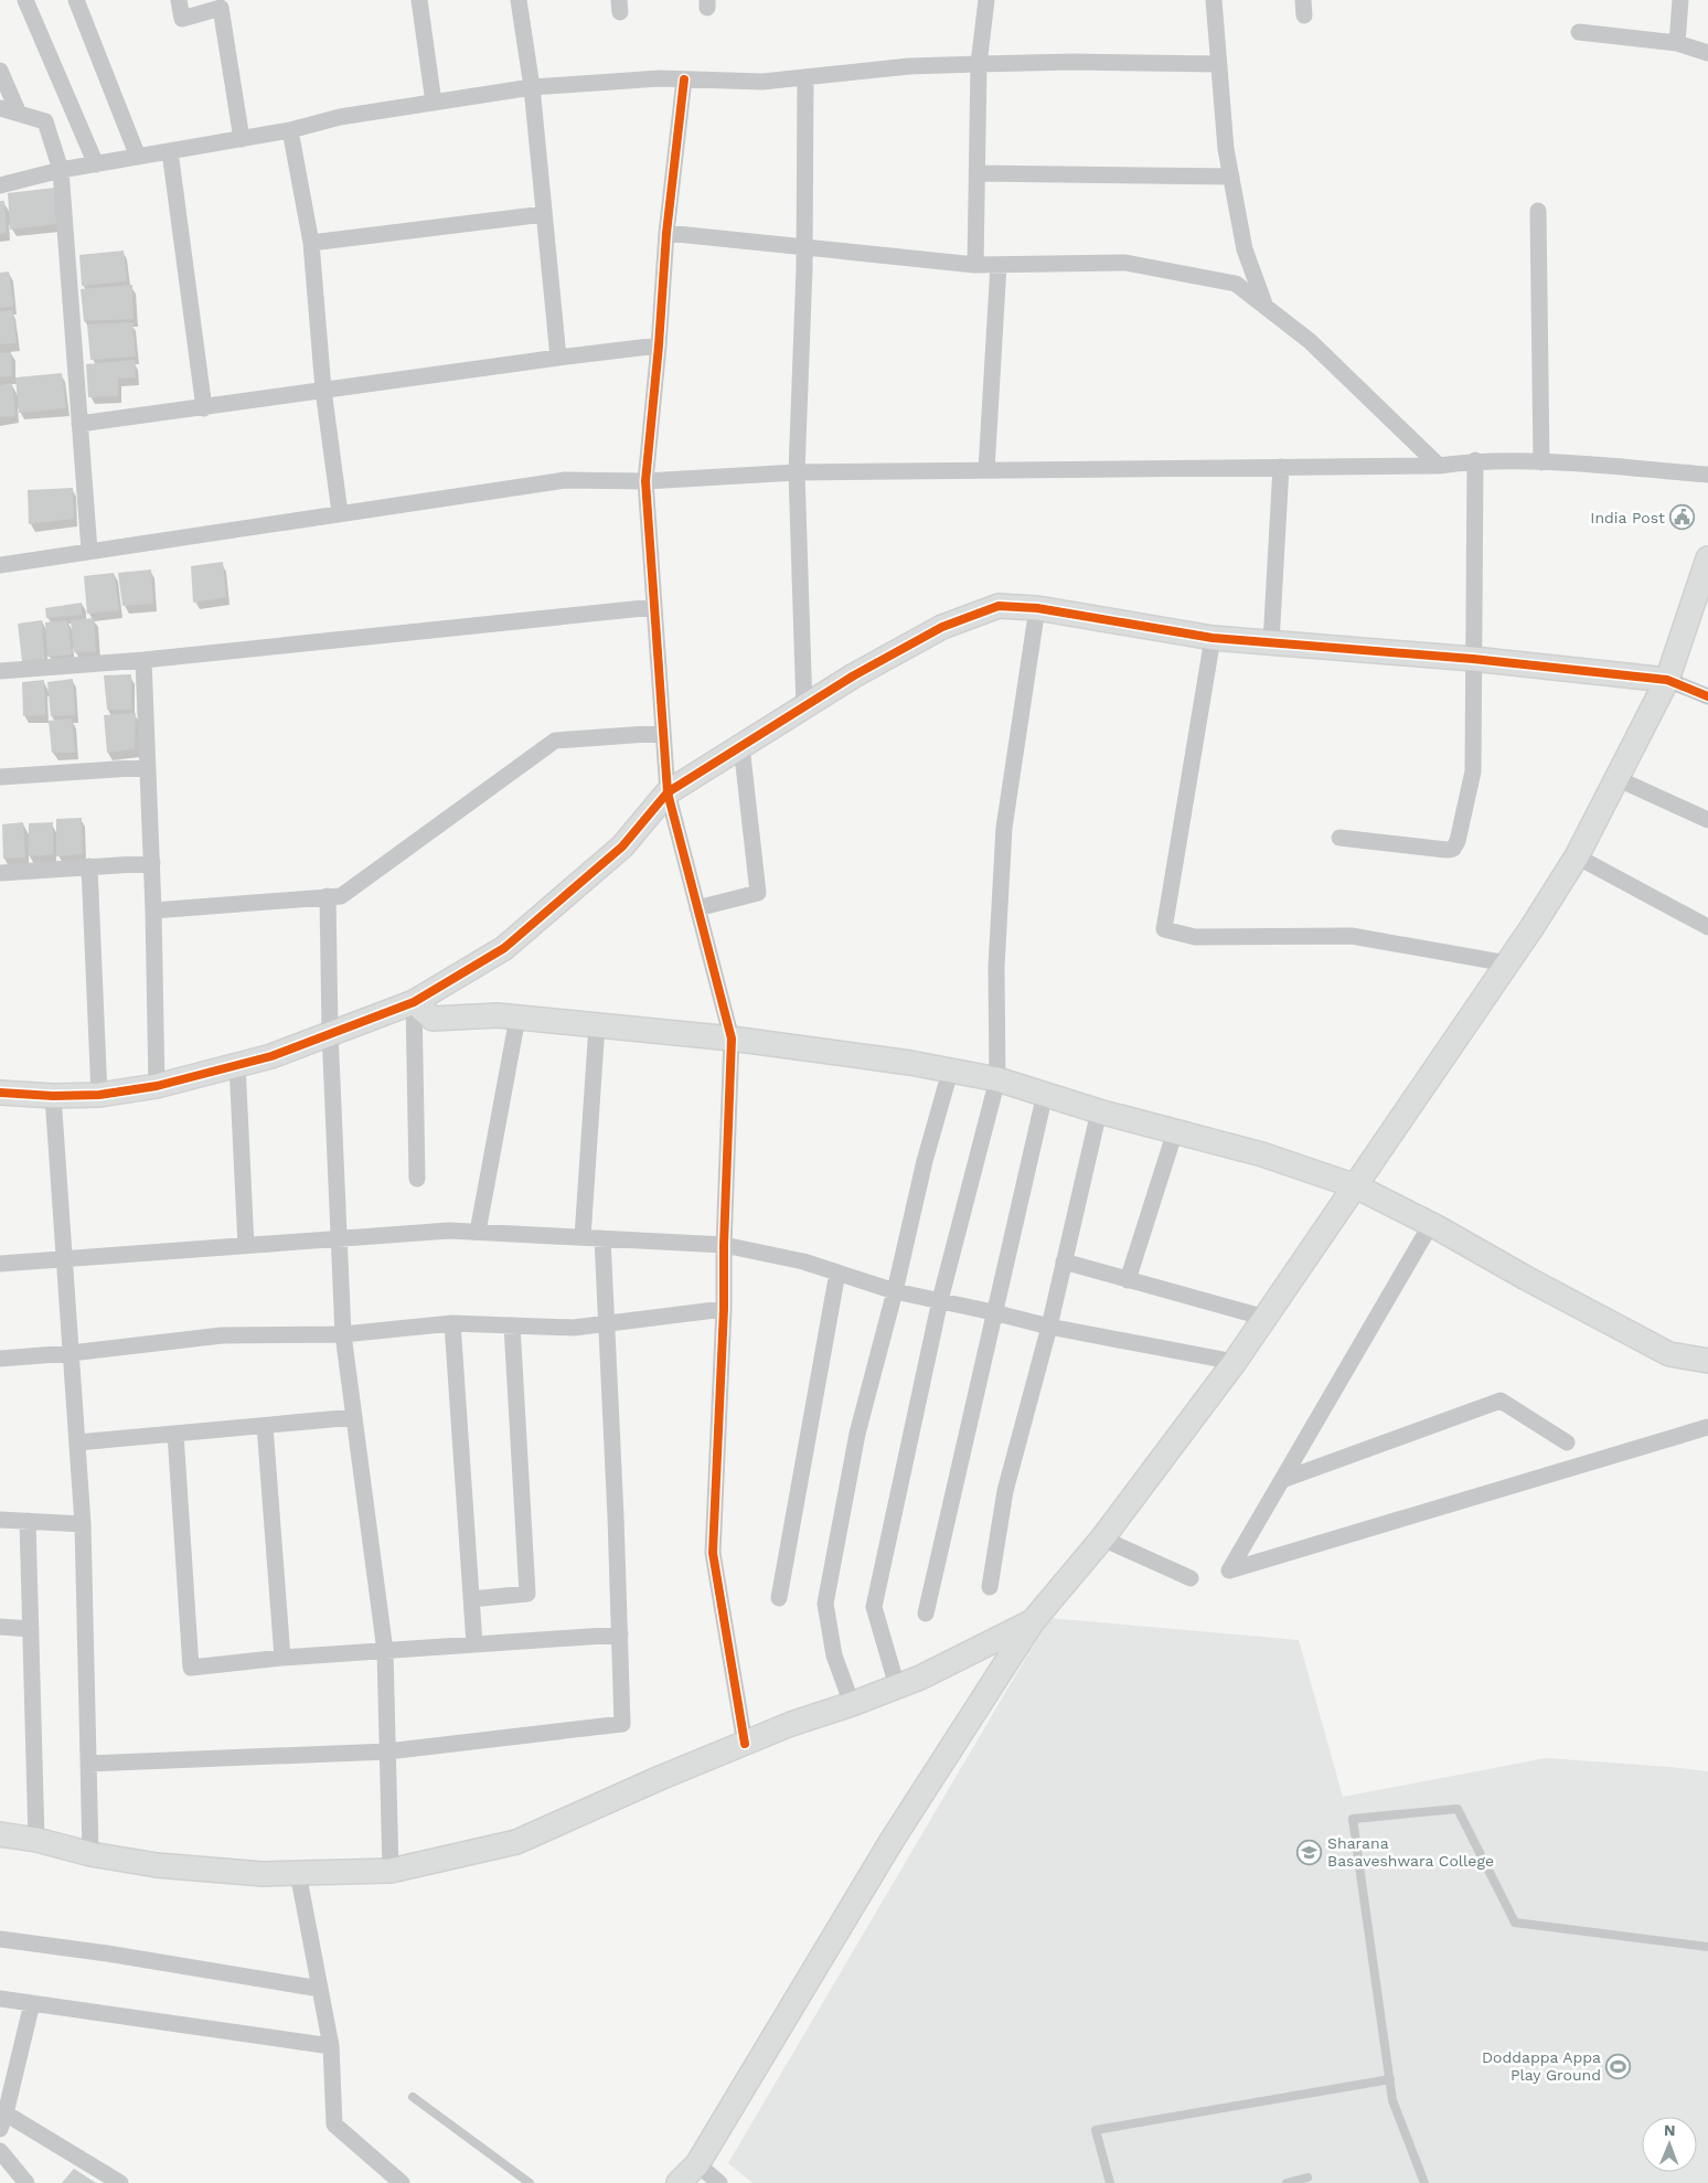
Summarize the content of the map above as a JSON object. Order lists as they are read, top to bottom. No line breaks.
{"places":{"public building":["India Post"],"school or university":["Sharana Basaveshwara College"],"sports":["Doddappa Appa Play Ground"]},"north":"top"}
